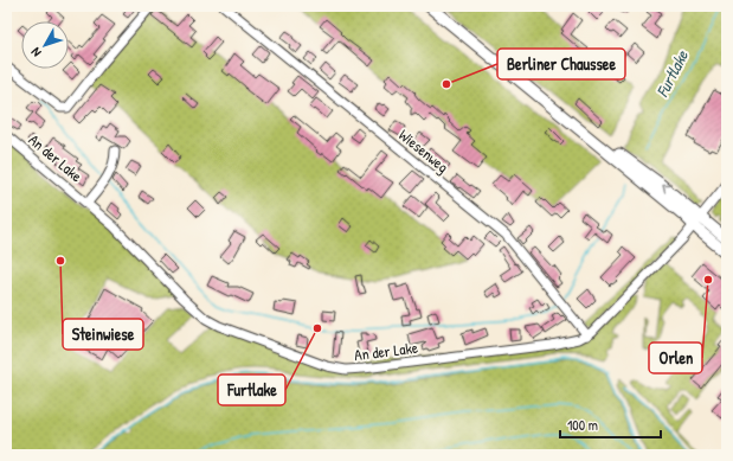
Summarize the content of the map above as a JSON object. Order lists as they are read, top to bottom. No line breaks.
{"streets":{"street":["Wiesenweg","An der Lake"]},"crossings":[["Wiesenweg","An der Lake"]],"water":["Furtlake"],"places":["Berliner Chaussee","Steinwiese","Orlen","Furtlake"],"scale_bar":"100 m","north":"bottom left"}
